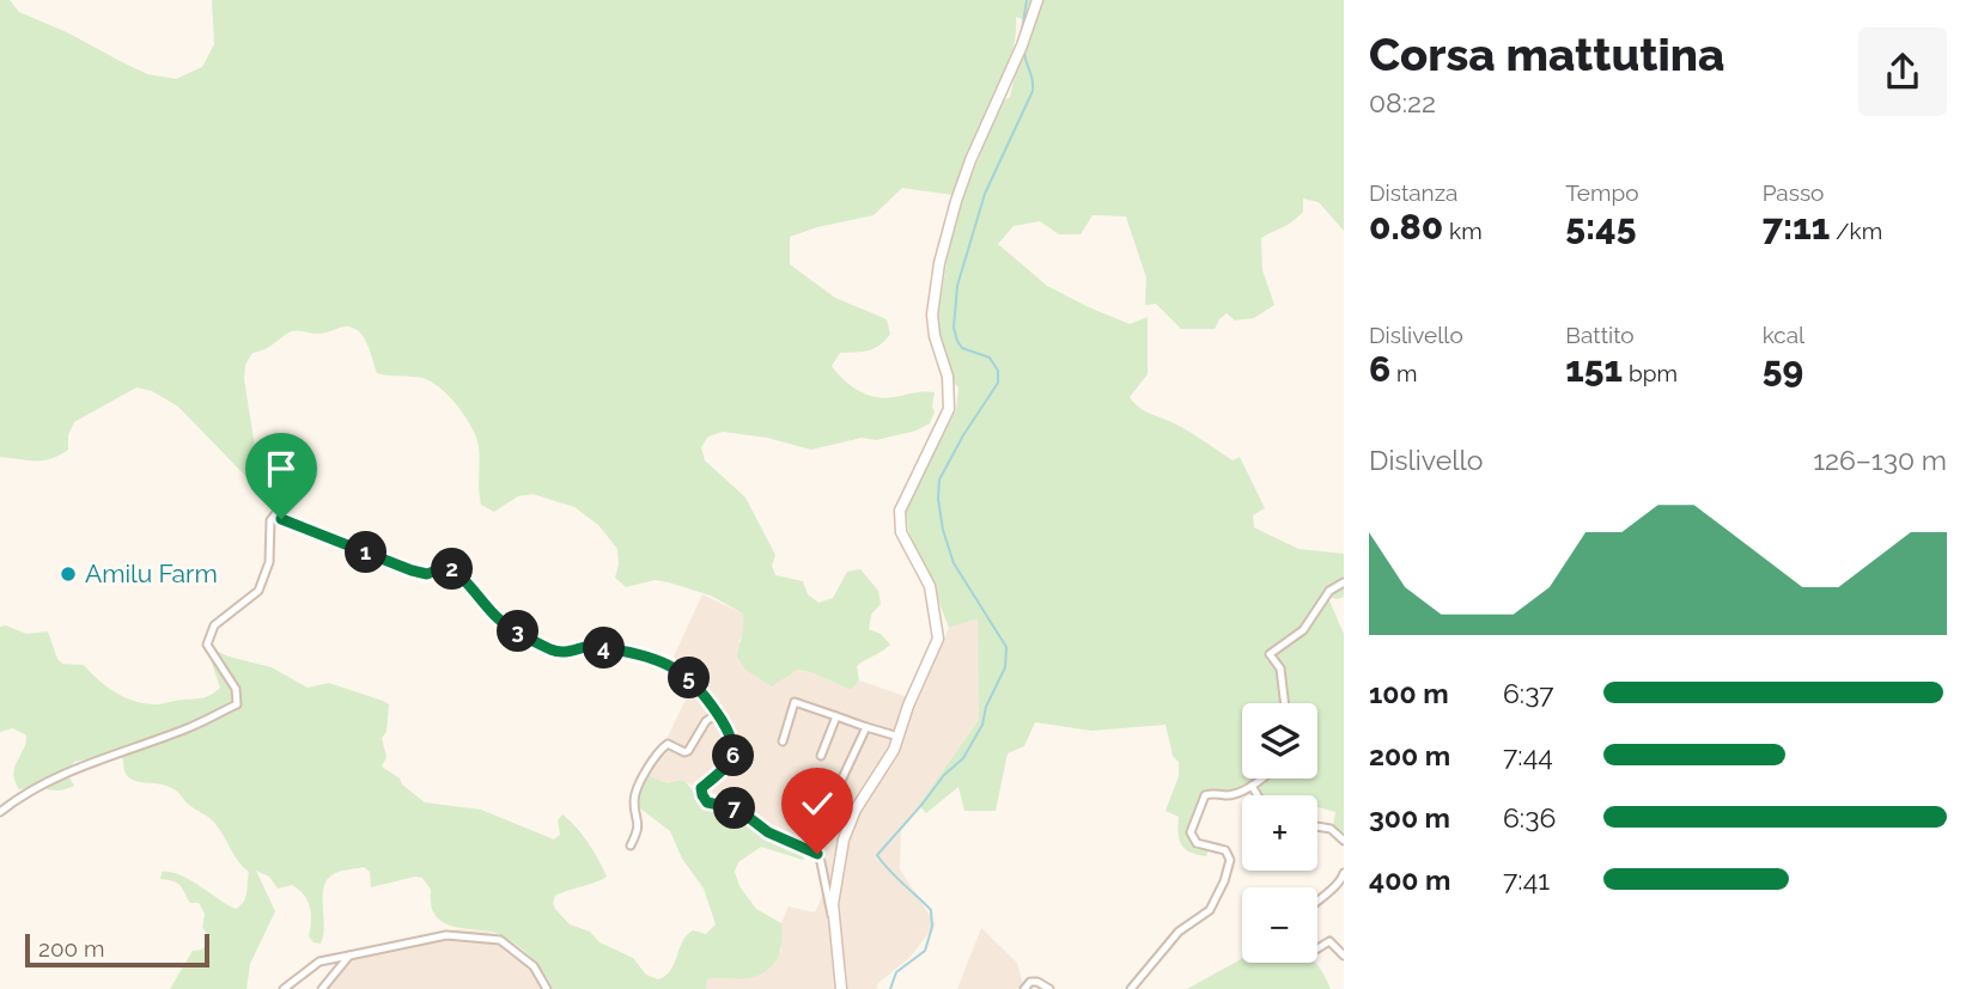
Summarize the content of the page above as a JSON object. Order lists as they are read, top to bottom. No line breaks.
{"places":["Amilu Farm"],"scale_bar":"200 m","page":{"heading":["Corsa mattutina","08:22"],"stats":[["Distanza","0.80 km"],["Tempo","5:45"],["Passo","7:11 /km"],["Dislivello","6 m"],["Battito","151 bpm"],["kcal","59"]],"chart":["Dislivello","126–130 m"],"pins":["1","2","3","4","5","6","7"],"list":[{"name":"100 m","note":"6:37"},{"name":"200 m","note":"7:44"},{"name":"300 m","note":"6:36"},{"name":"400 m","note":"7:41"}],"map_buttons":["+","−"],"scale":"200 m"}}
